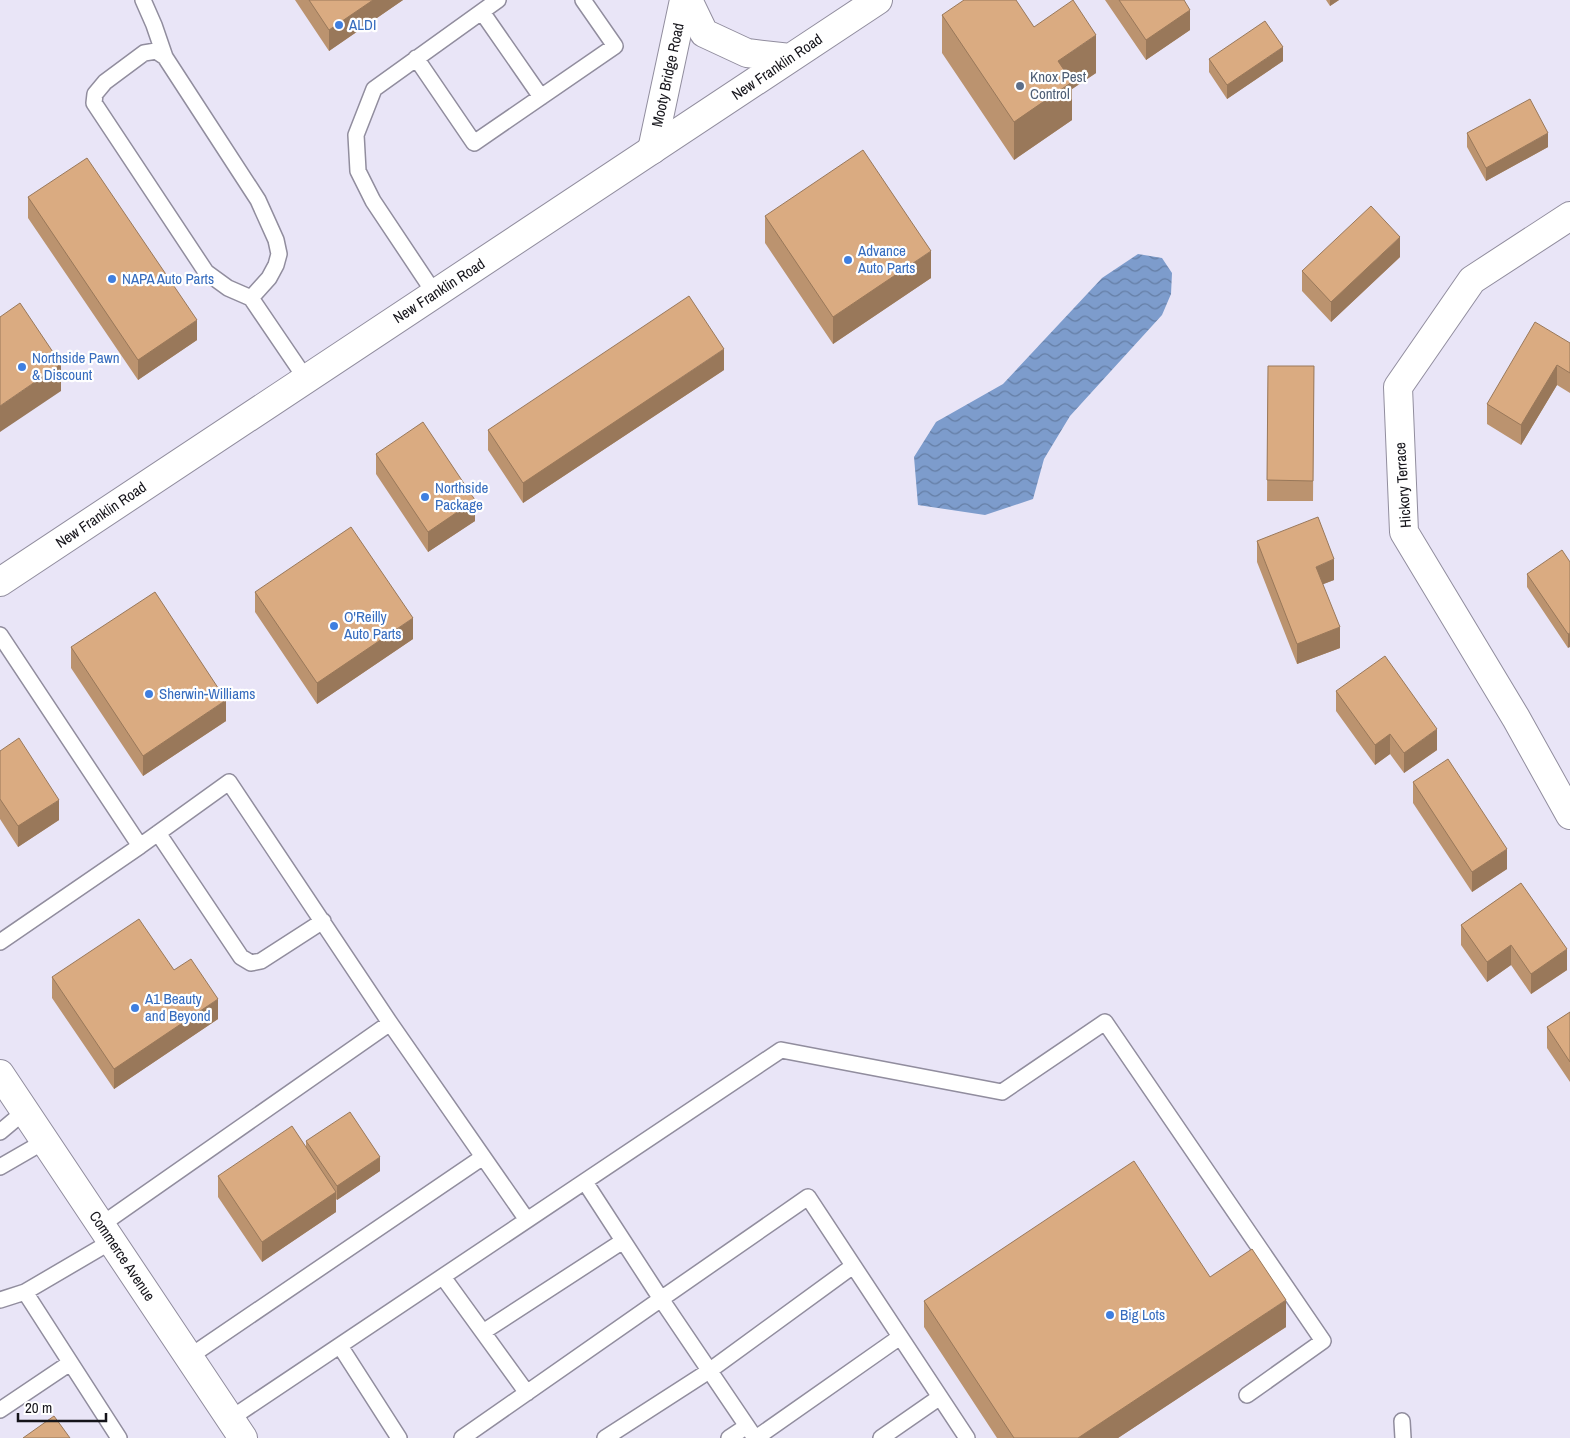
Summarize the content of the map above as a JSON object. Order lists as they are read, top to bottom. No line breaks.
{"streets":{"main road":["New Franklin Road","Mooty Bridge Road","Hickory Terrace","Commerce Avenue"]},"crossings":[["New Franklin Road","Mooty Bridge Road"]],"places":["ALDI","Knox Pest Control","Advance Auto Parts","NAPA Auto Parts","Northside Pawn & Discount","Northside Package","O'Reilly Auto Parts","Sherwin-Williams","A1 Beauty and Beyond","Big Lots"],"scale_bar":"20 m"}
